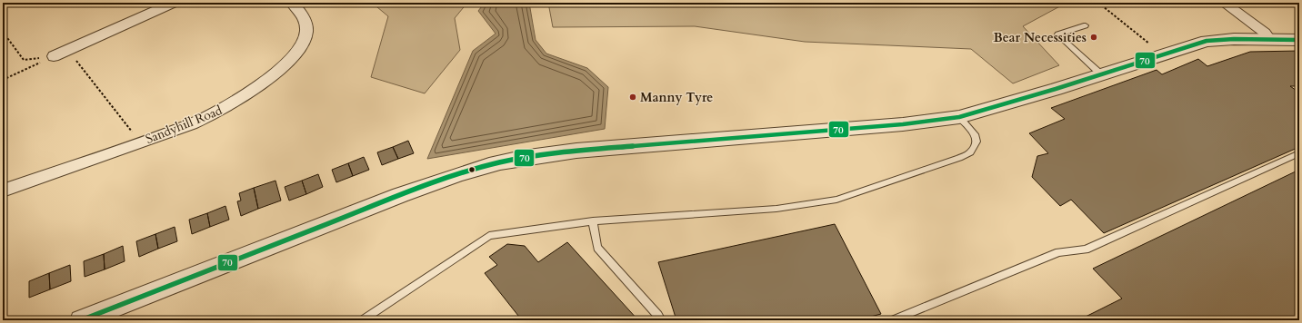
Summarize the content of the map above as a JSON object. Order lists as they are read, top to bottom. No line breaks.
{"streets":{"street":["Sandyhill Road"]},"places":["Bear Necessities","Manny Tyre"],"lines":["transit line 70"]}
